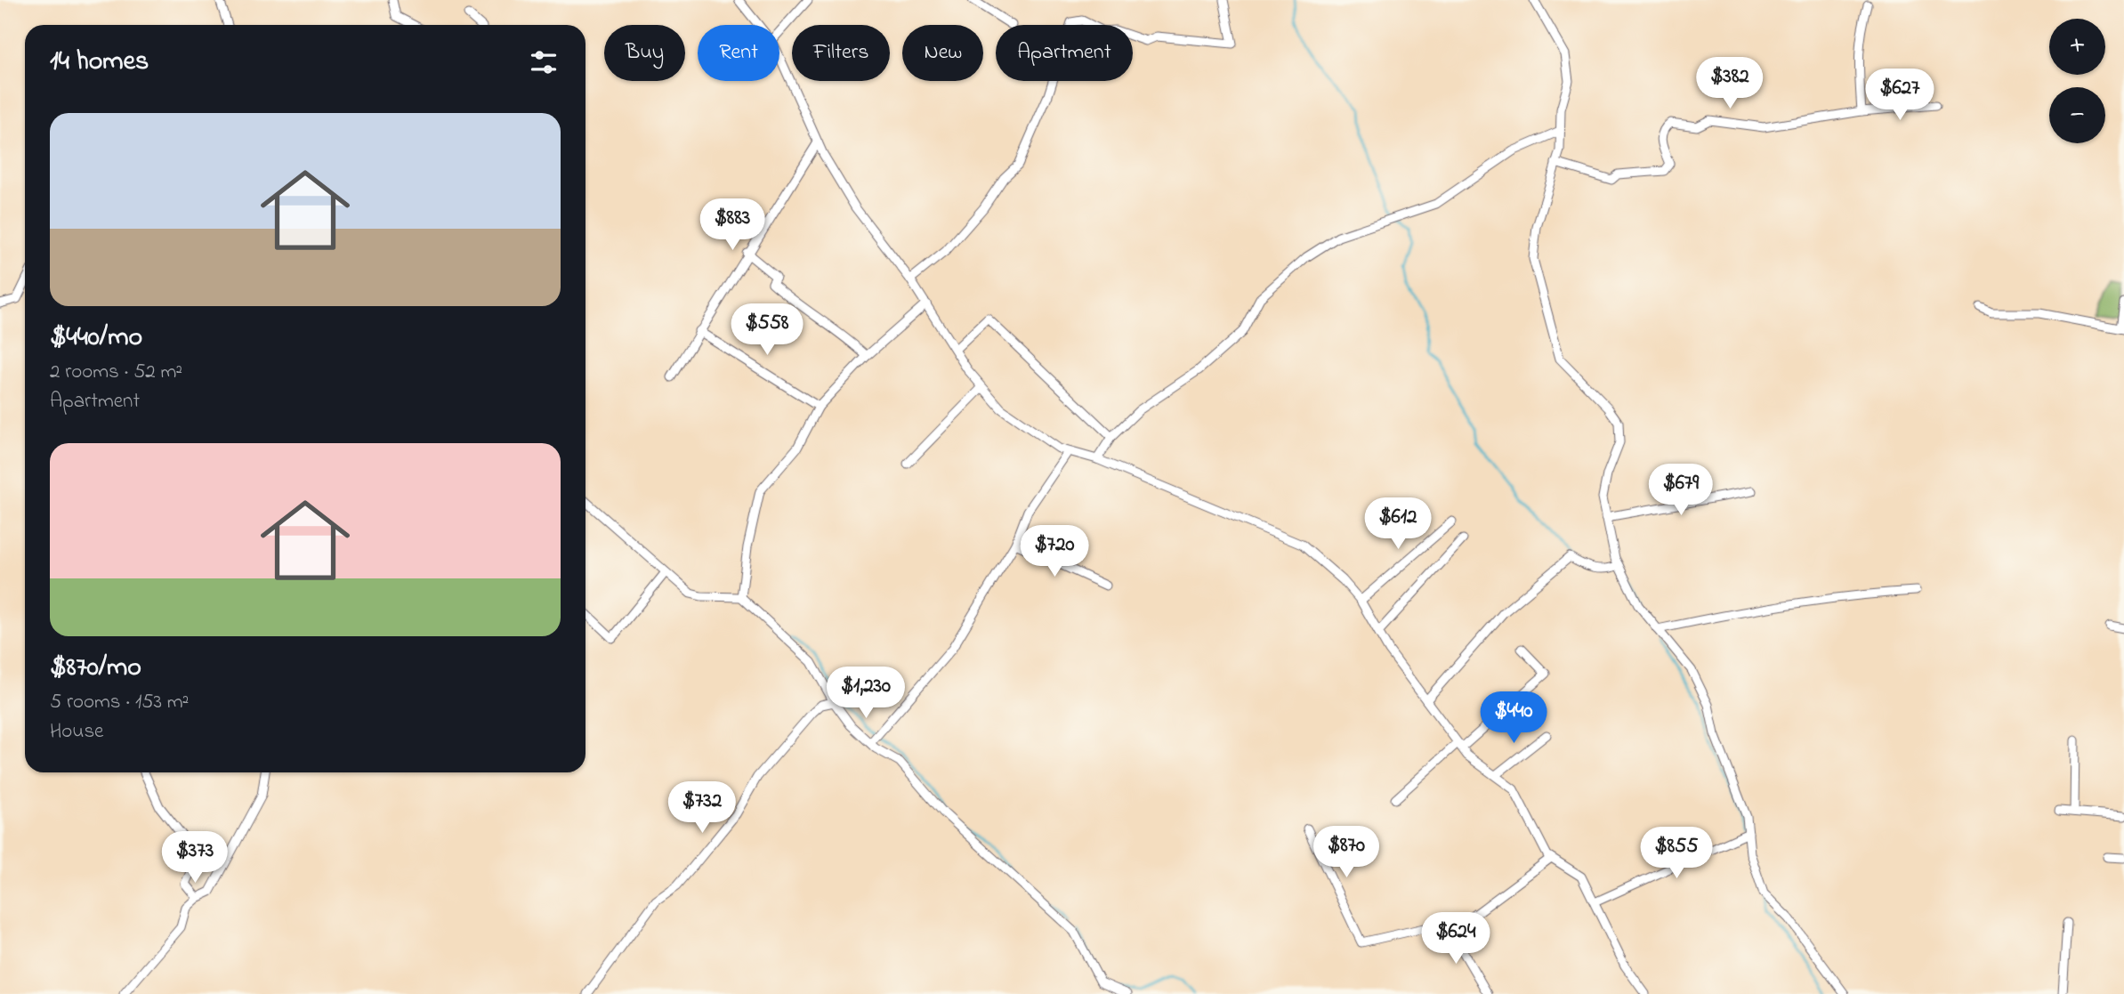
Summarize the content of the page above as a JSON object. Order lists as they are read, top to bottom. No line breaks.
{"page":{"map_buttons":["+","−"],"chip":["Buy","Rent","Filters","New","Apartment"],"heading":"14 homes","price":["$382","$627","$883","$558","$679","$612","$720","$1,230","$440","$732","$870","$855","$373","$624"],"list":[{"name":"$440/mo","note":"2 rooms · 52 m² · Apartment"},{"name":"$870/mo","note":"5 rooms · 153 m² · House"}]}}
